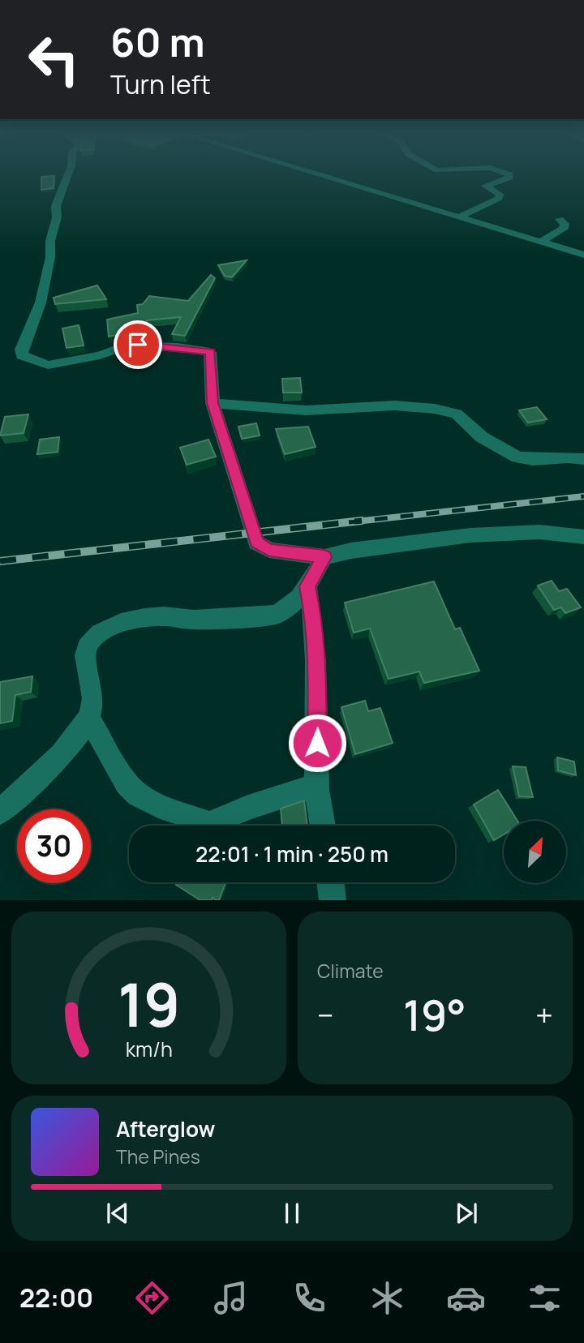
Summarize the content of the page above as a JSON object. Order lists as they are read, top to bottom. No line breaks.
{"north":"top right","page":{"turn":["60 m","Turn left"],"limit":"30","trip":"22:01 · 1 min · 250 m","tile":"Climate","heat":["−","19°","+"],"song":["Afterglow","The Pines"],"tabs":"22:00","gauge":["19","km/h"]}}
